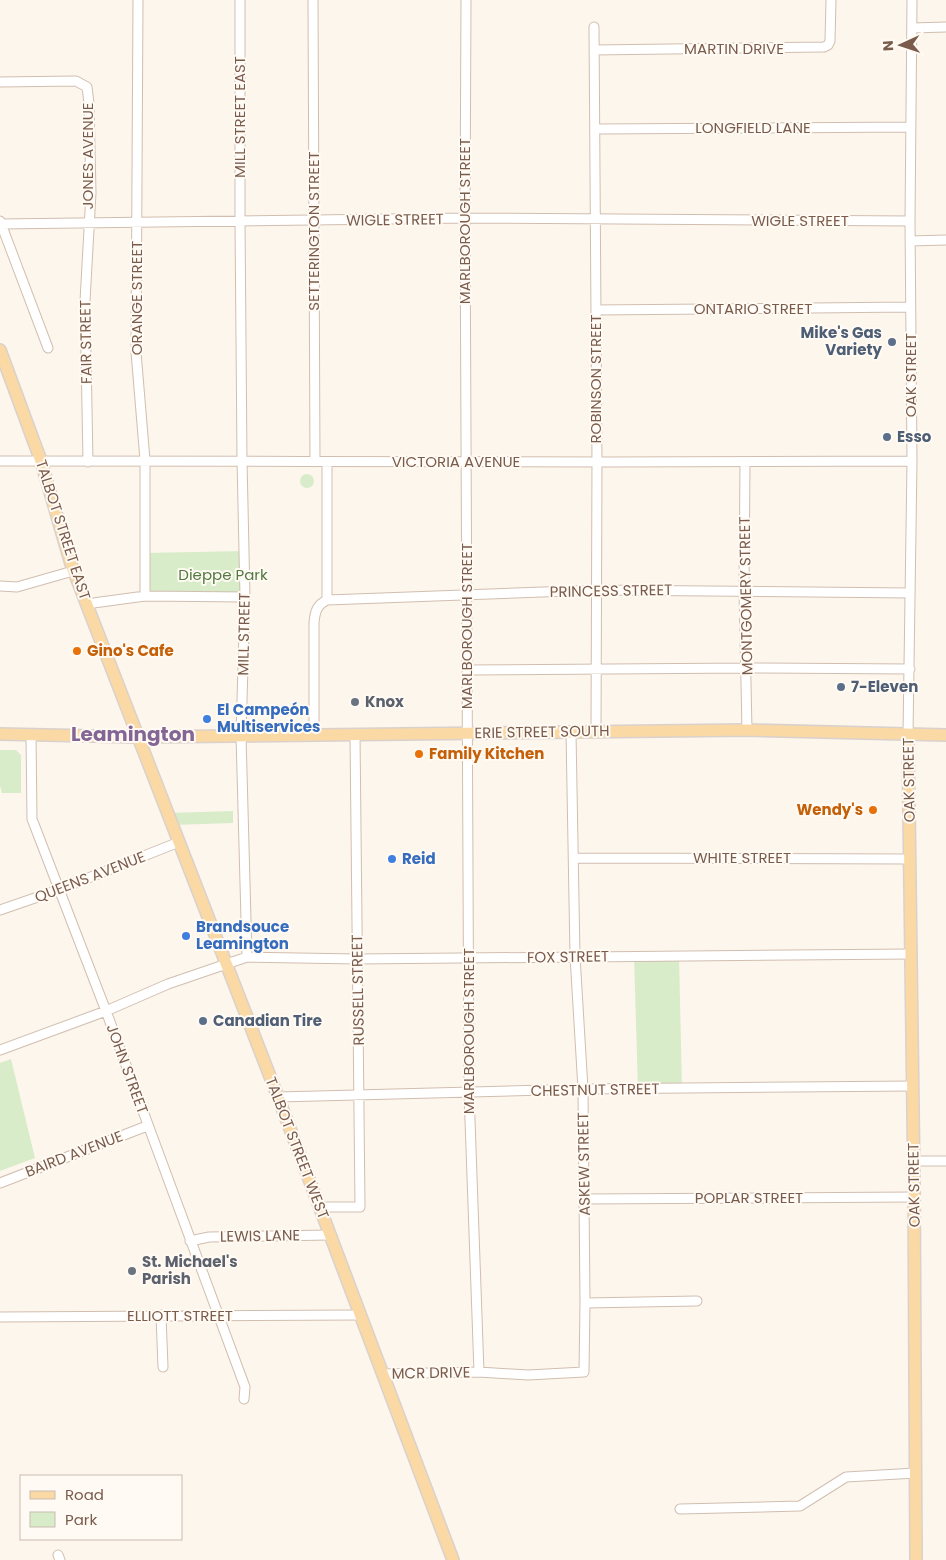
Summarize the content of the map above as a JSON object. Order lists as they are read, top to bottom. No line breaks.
{"streets":{"main road":["OAK STREET","TALBOT STREET EAST","ERIE STREET SOUTH","TALBOT STREET WEST"],"street":["MARTIN DRIVE","MILL STREET EAST","LONGFIELD LANE","JONES AVENUE","WIGLE STREET","MARLBOROUGH STREET","SETTERINGTON STREET","ORANGE STREET","ONTARIO STREET","FAIR STREET","ROBINSON STREET","VICTORIA AVENUE","PRINCESS STREET","MONTGOMERY STREET","MILL STREET","WHITE STREET","QUEENS AVENUE","FOX STREET","RUSSELL STREET","JOHN STREET","CHESTNUT STREET","BAIRD AVENUE","ASKEW STREET","POPLAR STREET","LEWIS LANE","ELLIOTT STREET","MCR DRIVE"]},"crossings":[["MARTIN DRIVE","ROBINSON STREET"],["MILL STREET EAST","WIGLE STREET"],["MILL STREET EAST","MILL STREET"],["LONGFIELD LANE","OAK STREET"],["LONGFIELD LANE","ROBINSON STREET"],["JONES AVENUE","WIGLE STREET"],["JONES AVENUE","FAIR STREET"],["WIGLE STREET","MARLBOROUGH STREET"],["WIGLE STREET","SETTERINGTON STREET"],["WIGLE STREET","ORANGE STREET"],["WIGLE STREET","FAIR STREET"],["WIGLE STREET","OAK STREET"],["WIGLE STREET","ROBINSON STREET"],["WIGLE STREET","MILL STREET"],["MARLBOROUGH STREET","VICTORIA AVENUE"],["MARLBOROUGH STREET","PRINCESS STREET"],["MARLBOROUGH STREET","ERIE STREET SOUTH"],["MARLBOROUGH STREET","FOX STREET"],["MARLBOROUGH STREET","CHESTNUT STREET"],["MARLBOROUGH STREET","ASKEW STREET"],["MARLBOROUGH STREET","MCR DRIVE"],["SETTERINGTON STREET","VICTORIA AVENUE"],["ORANGE STREET","VICTORIA AVENUE"],["ONTARIO STREET","OAK STREET"],["ONTARIO STREET","ROBINSON STREET"],["FAIR STREET","VICTORIA AVENUE"],["OAK STREET","VICTORIA AVENUE"],["OAK STREET","PRINCESS STREET"],["OAK STREET","ERIE STREET SOUTH"],["OAK STREET","WHITE STREET"],["OAK STREET","FOX STREET"],["OAK STREET","CHESTNUT STREET"],["OAK STREET","POPLAR STREET"],["ROBINSON STREET","VICTORIA AVENUE"],["ROBINSON STREET","PRINCESS STREET"],["ROBINSON STREET","ERIE STREET SOUTH"],["VICTORIA AVENUE","TALBOT STREET EAST"],["VICTORIA AVENUE","MONTGOMERY STREET"],["VICTORIA AVENUE","MILL STREET"],["TALBOT STREET EAST","ERIE STREET SOUTH"],["TALBOT STREET EAST","TALBOT STREET WEST"],["PRINCESS STREET","MONTGOMERY STREET"],["MONTGOMERY STREET","ERIE STREET SOUTH"],["MILL STREET","ERIE STREET SOUTH"],["MILL STREET","FOX STREET"],["ERIE STREET SOUTH","RUSSELL STREET"],["ERIE STREET SOUTH","JOHN STREET"],["ERIE STREET SOUTH","TALBOT STREET WEST"],["ERIE STREET SOUTH","ASKEW STREET"],["WHITE STREET","ASKEW STREET"],["QUEENS AVENUE","JOHN STREET"],["QUEENS AVENUE","TALBOT STREET WEST"],["FOX STREET","RUSSELL STREET"],["FOX STREET","JOHN STREET"],["FOX STREET","TALBOT STREET WEST"],["FOX STREET","ASKEW STREET"],["RUSSELL STREET","CHESTNUT STREET"],["RUSSELL STREET","TALBOT STREET WEST"],["JOHN STREET","BAIRD AVENUE"],["JOHN STREET","LEWIS LANE"],["JOHN STREET","ELLIOTT STREET"],["CHESTNUT STREET","TALBOT STREET WEST"],["CHESTNUT STREET","ASKEW STREET"],["TALBOT STREET WEST","LEWIS LANE"],["TALBOT STREET WEST","ELLIOTT STREET"],["TALBOT STREET WEST","MCR DRIVE"],["ASKEW STREET","POPLAR STREET"],["ASKEW STREET","MCR DRIVE"]],"districts":["Leamington"],"parks":["Dieppe Park"],"places":["Mike's Gas Variety","Esso","Gino's Cafe","7-Eleven","Knox","El Campeón Multiservices","Family Kitchen","Wendy's","Reid","Brandsouce Leamington","Canadian Tire","St. Michael's Parish"],"legend":["Road","Park"],"north":"left"}
